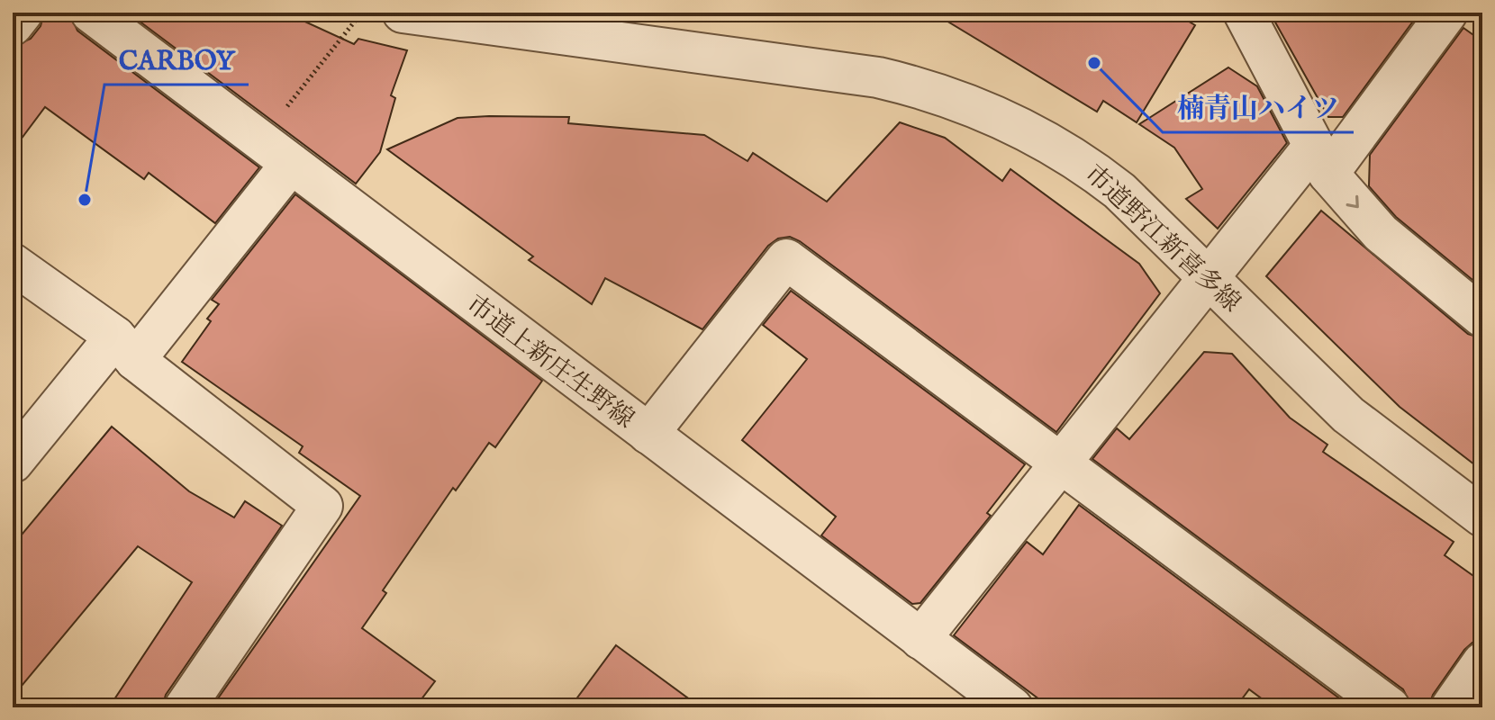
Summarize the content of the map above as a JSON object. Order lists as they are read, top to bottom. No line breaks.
{"streets":{"street":["市道野江新喜多線","市道上新庄生野線"]},"places":["楠青山ハイツ","CARBOY"]}
